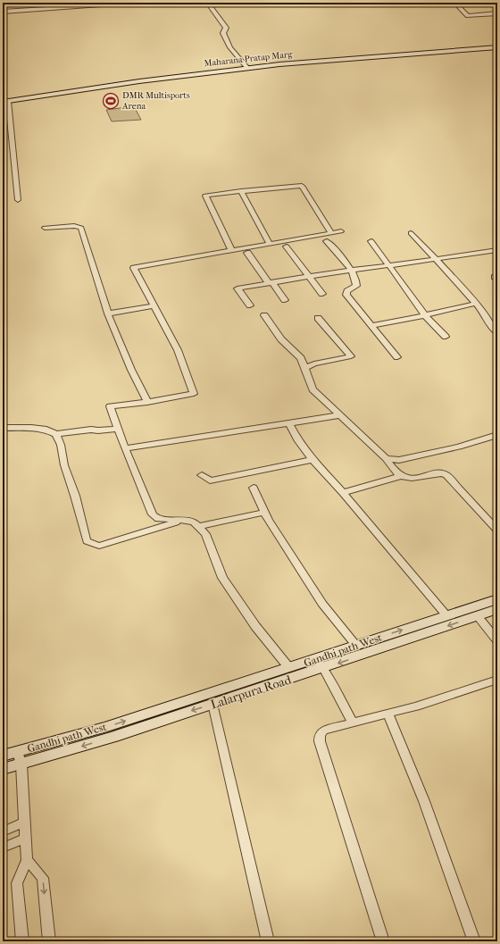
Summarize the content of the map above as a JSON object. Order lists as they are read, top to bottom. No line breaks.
{"streets":{"street":["Maharana Pratap Marg","Gandhi path West","Lalarpura Road"]},"crossings":[["Gandhi path West","Lalarpura Road"]],"one_way":["Gandhi path West"],"places":{"sports":["DMR Multisports Arena"]}}
